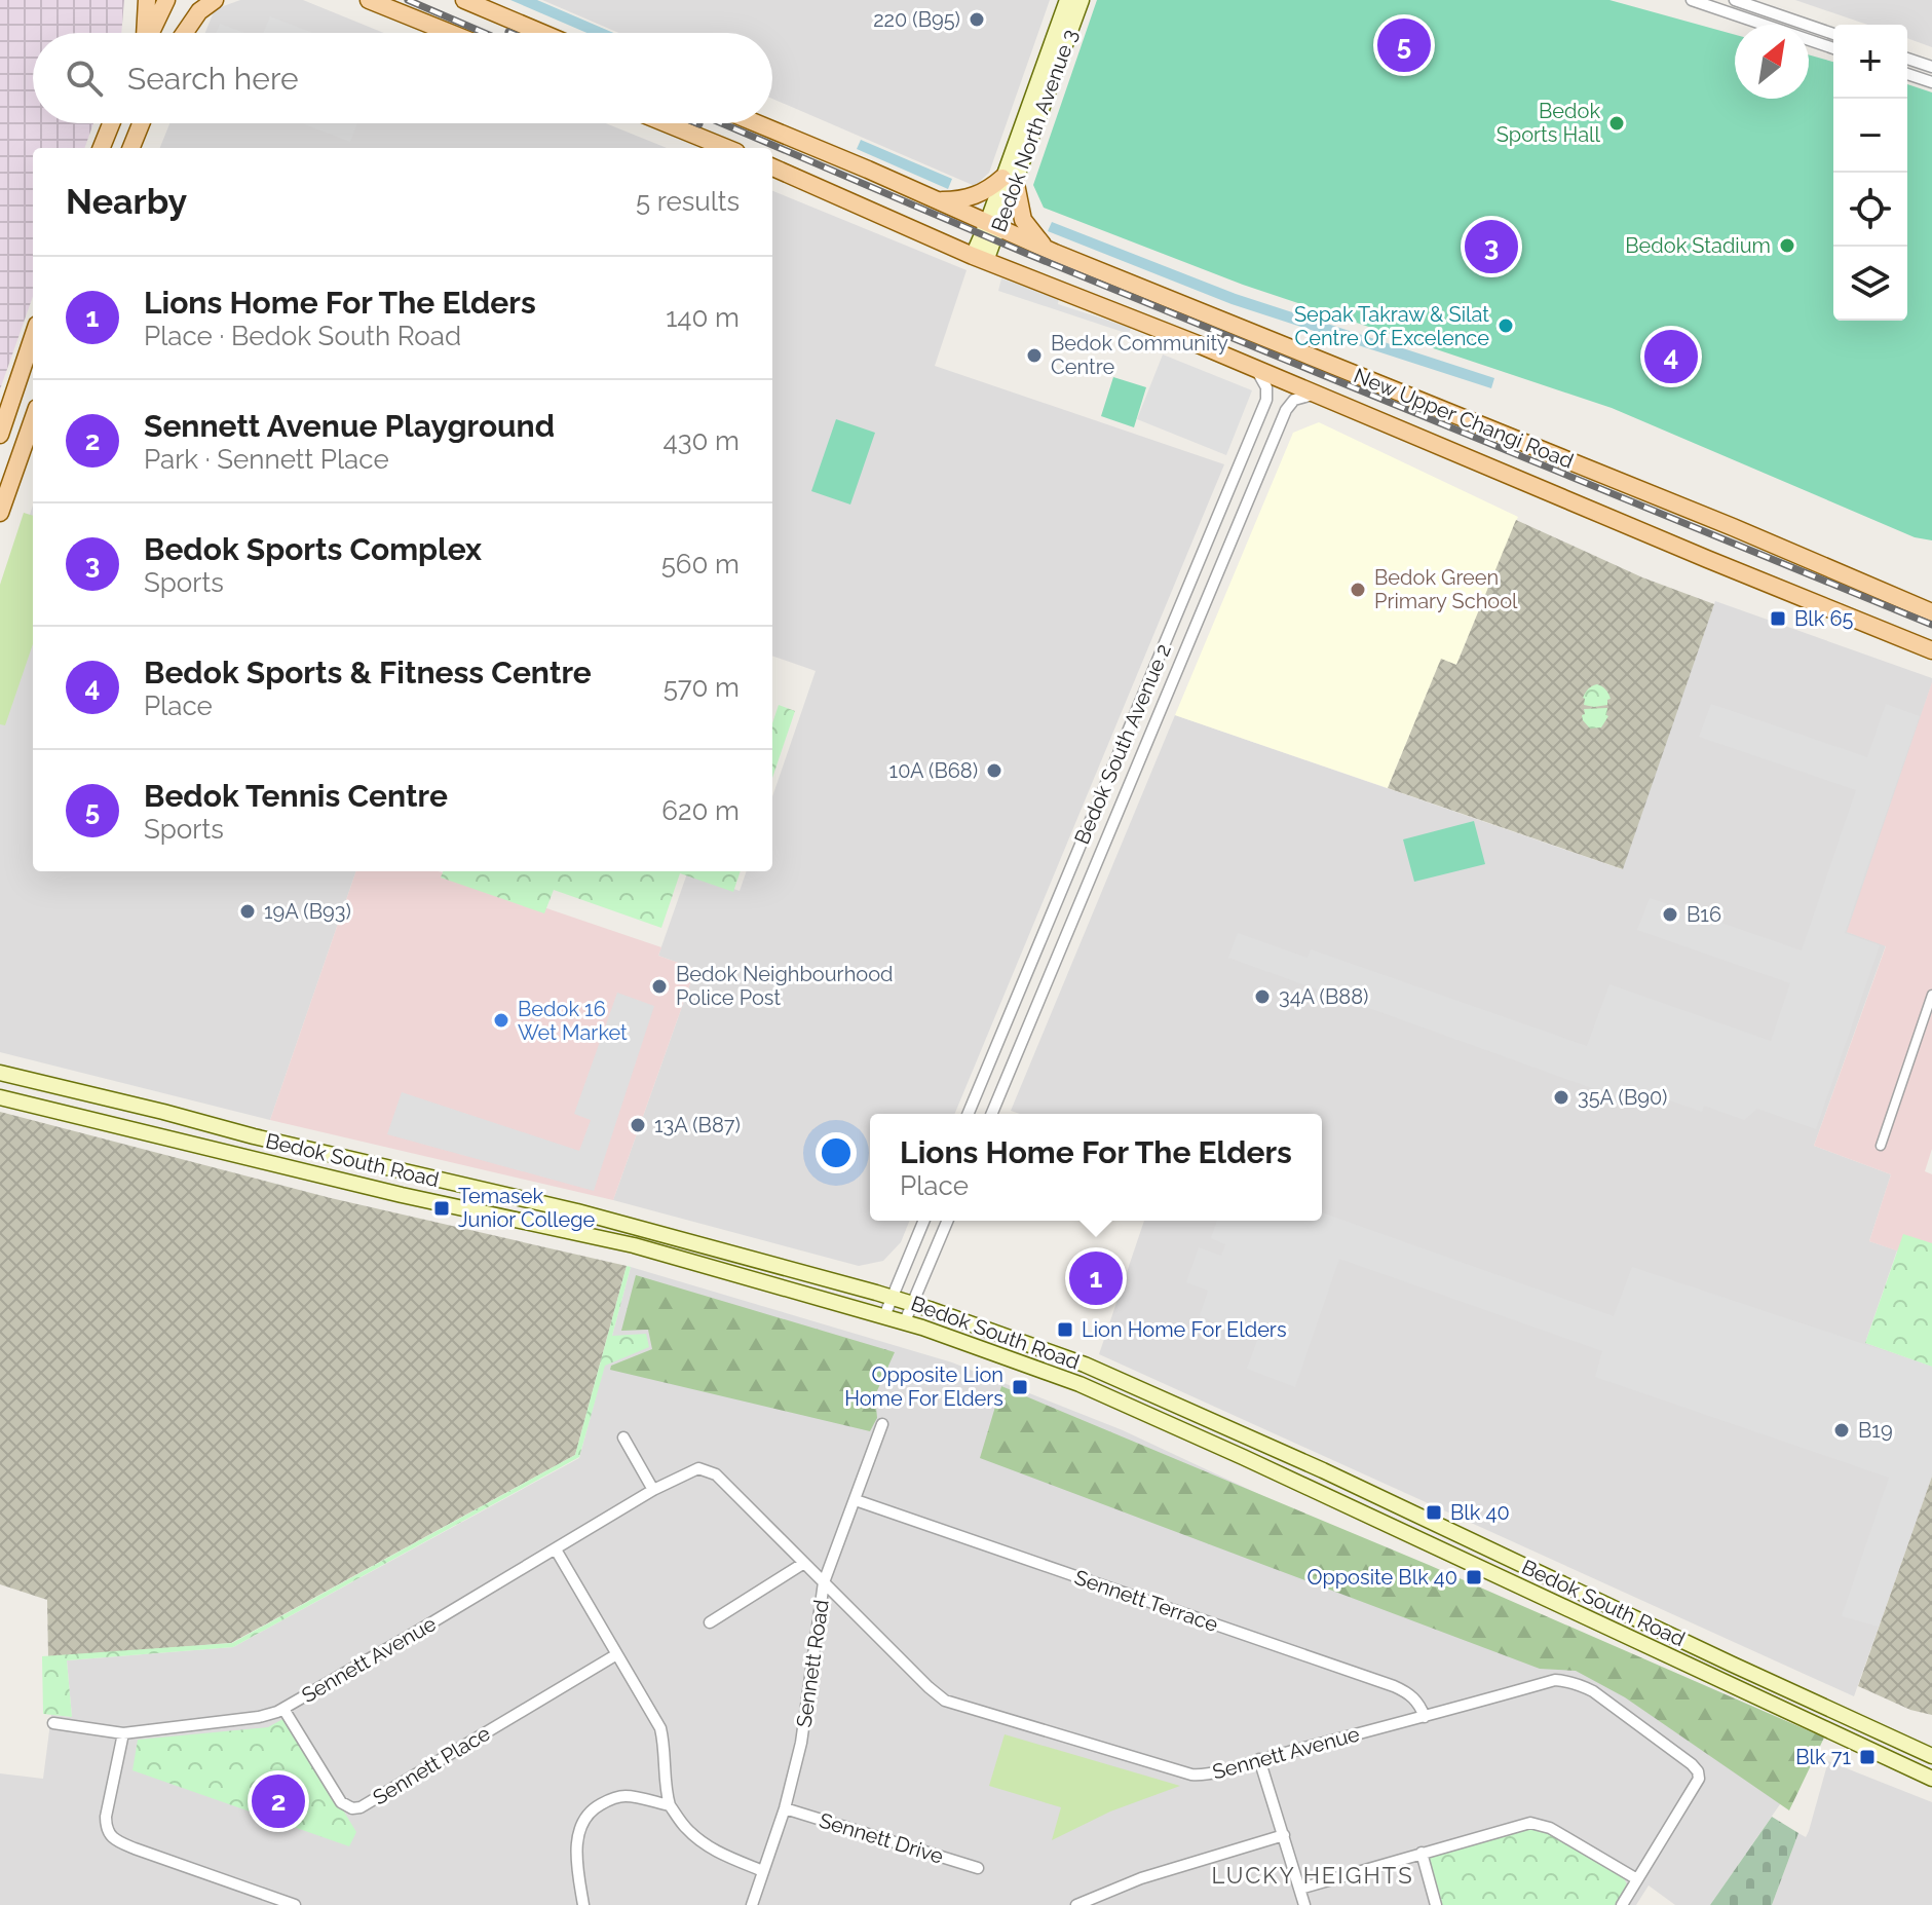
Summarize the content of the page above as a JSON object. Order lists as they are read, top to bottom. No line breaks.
{"streets":{"main road":["Bedok North Avenue 3","New Upper Changi Road","Bedok South Road"],"street":["Bedok South Avenue 2","Sennett Terrace","Sennett Avenue","Sennett Road","Sennett Place","Sennett Drive"]},"crossings":[["Bedok North Avenue 3","New Upper Changi Road"],["New Upper Changi Road","Bedok South Avenue 2"],["Sennett Terrace","Sennett Avenue"],["Sennett Terrace","Sennett Road"],["Sennett Avenue","Sennett Road"],["Sennett Avenue","Sennett Place"],["Sennett Road","Sennett Drive"]],"districts":["LUCKY HEIGHTS"],"places":{"other":["220 (B95)","Bedok Sports Hall","Bedok Stadium","Sepak Takraw & Silat Centre Of Excelence","Bedok Community Centre","Bedok Green Primary School","10A (B68)","19A (B93)","B16","Bedok Neighbourhood Police Post","34A (B88)","Bedok 16 Wet Market","35A (B90)","13A (B87)","B19"],"transit":["Blk 65","Temasek Junior College","Lion Home For Elders","Opposite Lion Home For Elders","Blk 40","Opposite Blk 40","Blk 71"]},"north":"top right","page":{"pins":["5","3","4","1","2"],"map_buttons":["+","−"],"search":"Search here","heading":["Nearby","5 results"],"list":[{"mark":"1","name":"Lions Home For The Elders","note":"Place · Bedok South Road","value":"140 m"},{"mark":"2","name":"Sennett Avenue Playground","note":"Park · Sennett Place","value":"430 m"},{"mark":"3","name":"Bedok Sports Complex","note":"Sports","value":"560 m"},{"mark":"4","name":"Bedok Sports & Fitness Centre","note":"Place","value":"570 m"},{"mark":"5","name":"Bedok Tennis Centre","note":"Sports","value":"620 m"}],"popup":["Lions Home For The Elders","Place"]}}
